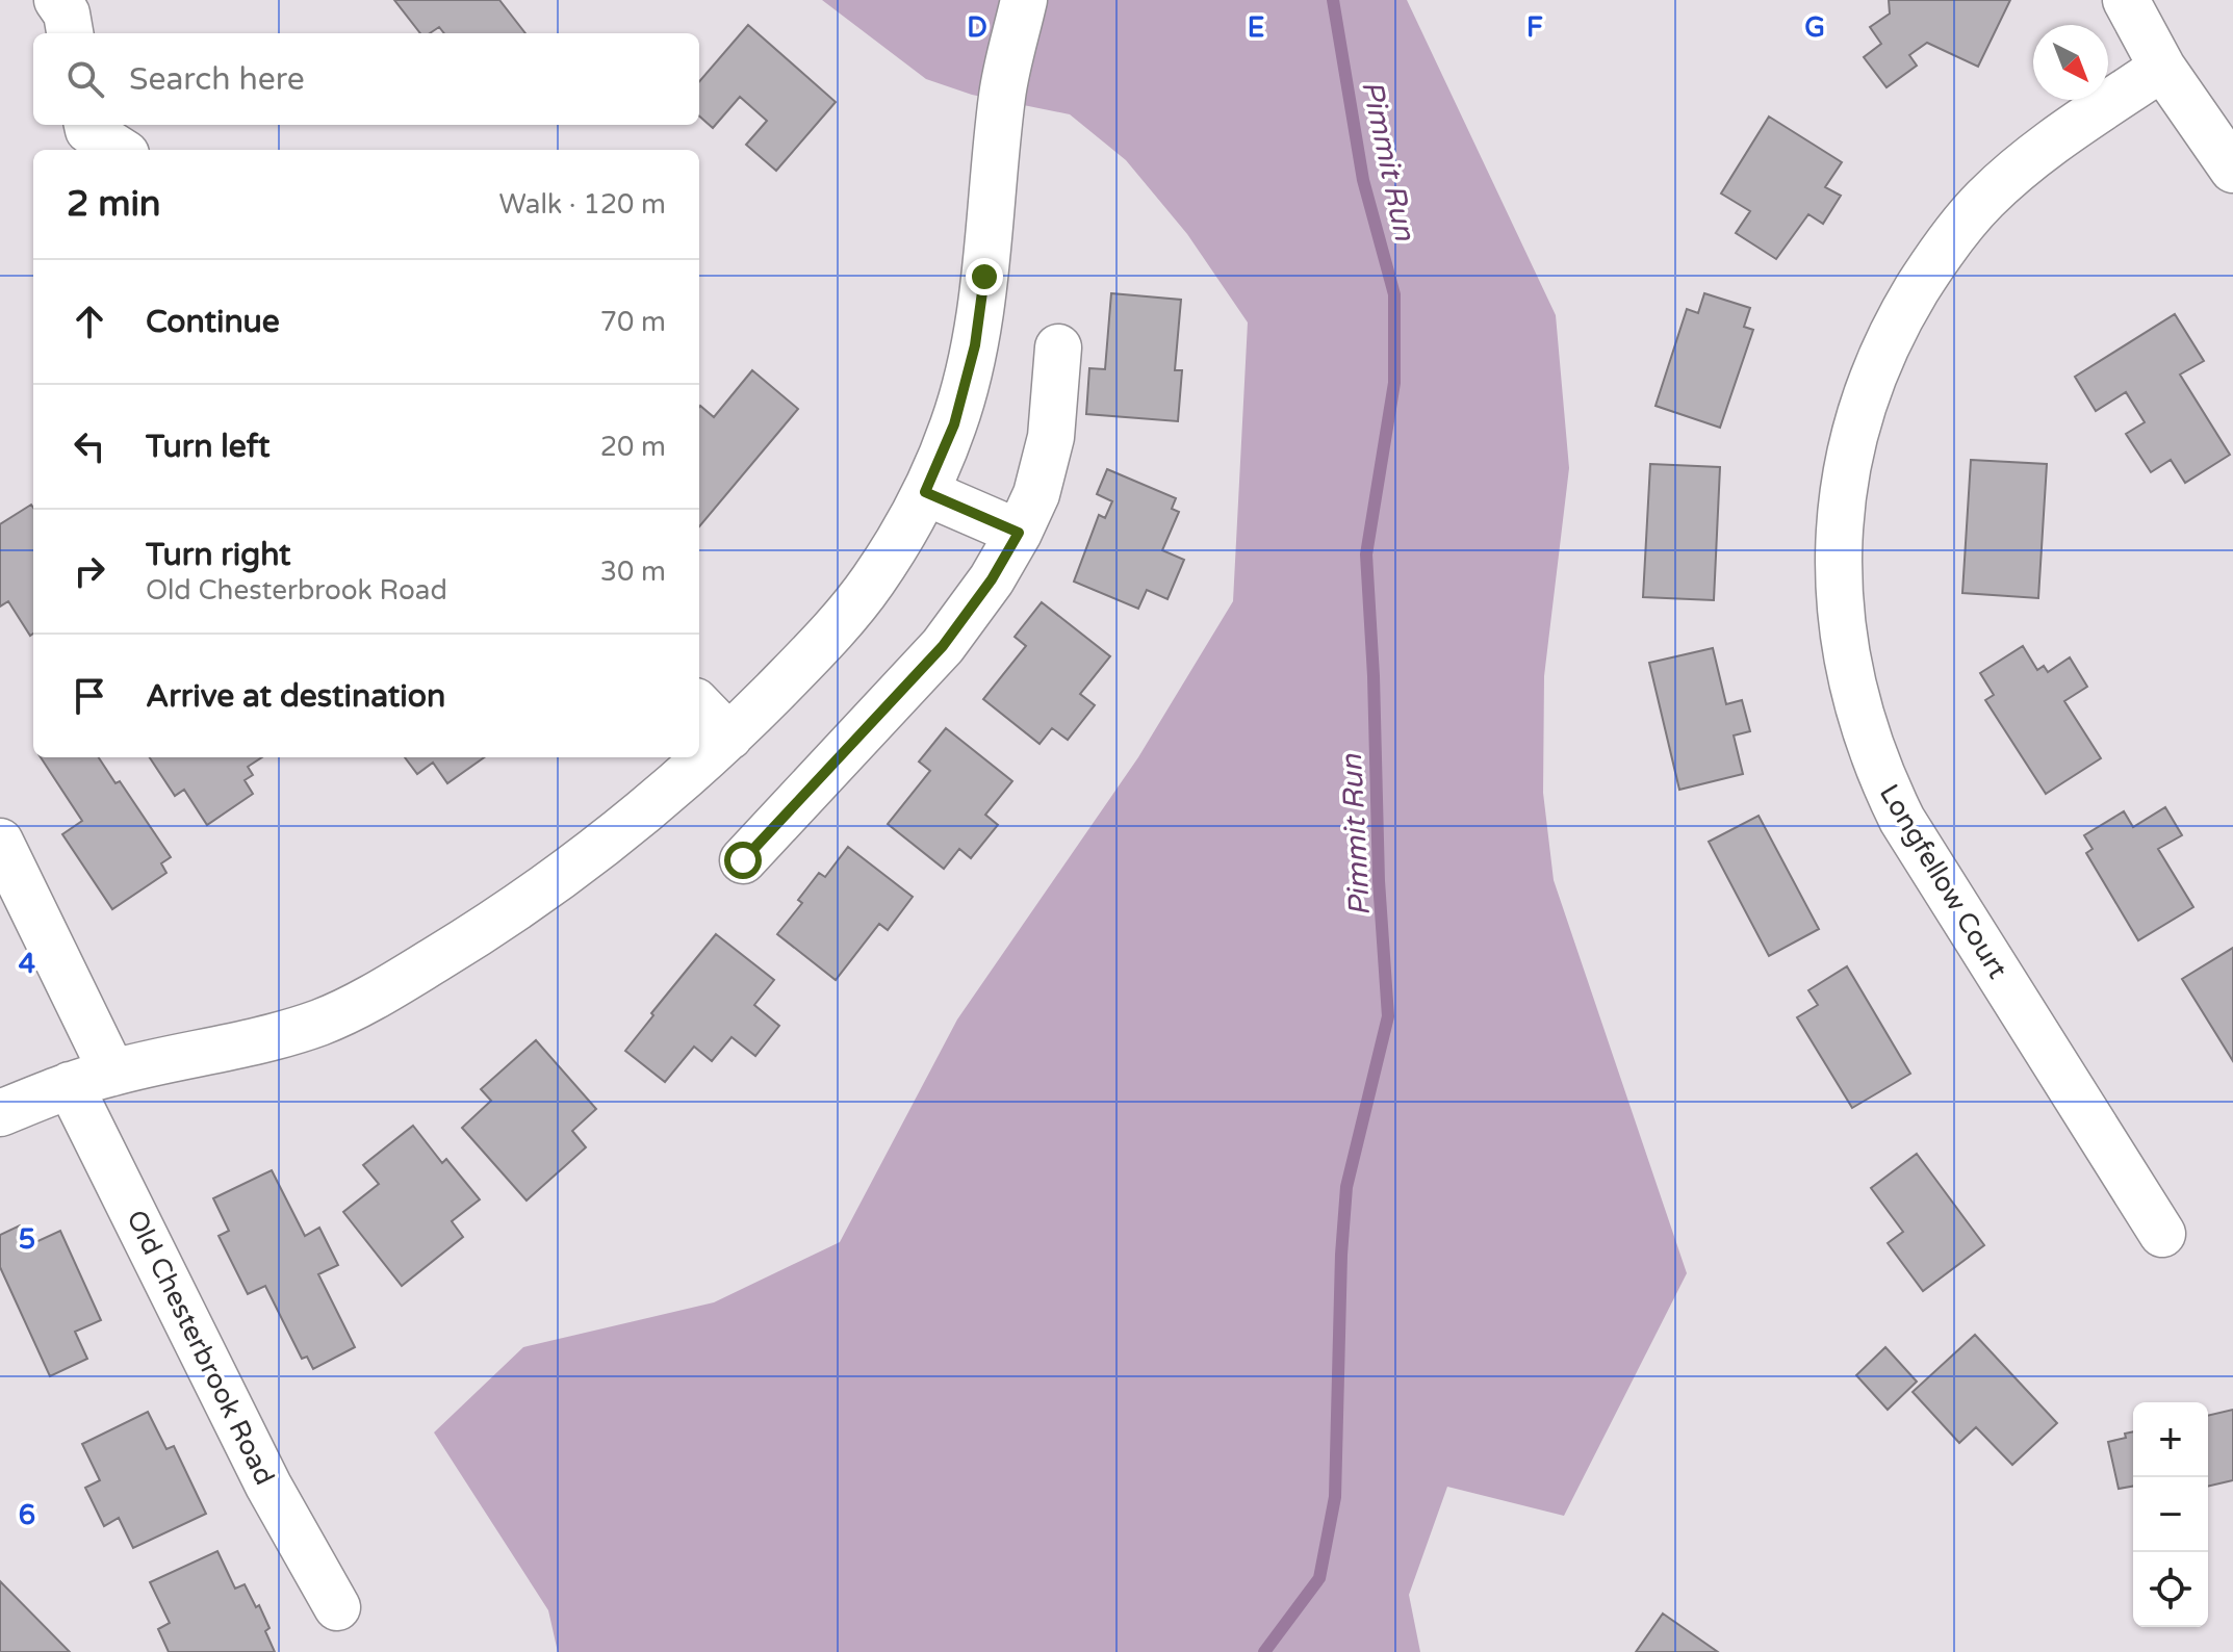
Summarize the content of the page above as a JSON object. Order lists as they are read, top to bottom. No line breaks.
{"streets":{"street":["Longfellow Court","Old Chesterbrook Road"]},"water":["Pimmit Run"],"north":"bottom right","page":{"search":"Search here","heading":["2 min","Walk · 120 m"],"list":[["Continue","70 m"],["Turn left","20 m"],["Turn right","Old Chesterbrook Road","30 m"],"Arrive at destination"],"map_buttons":["+","−"]},"grid":{"columns":["D","E","F","G"],"rows":["4","5","6"]}}
